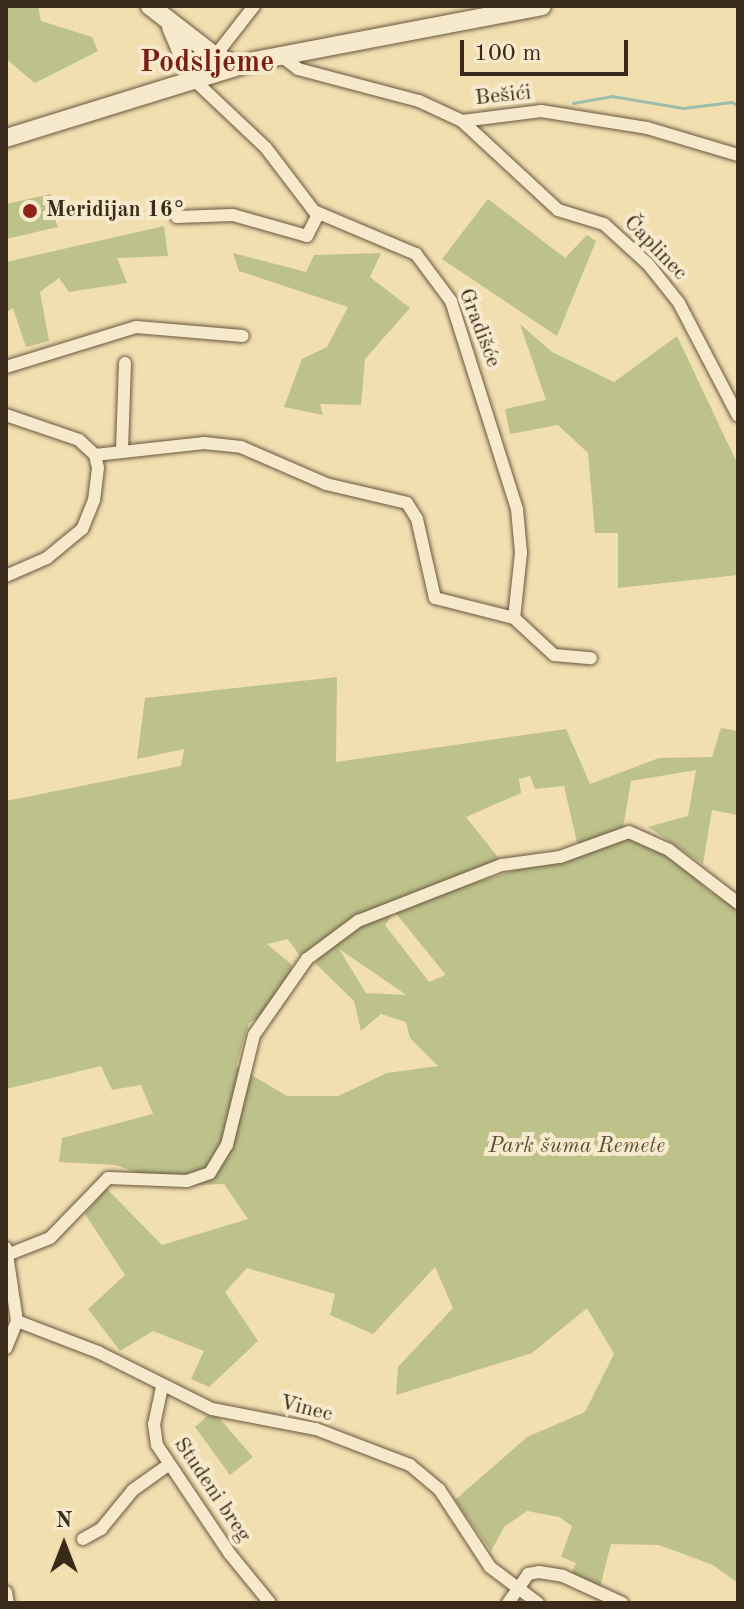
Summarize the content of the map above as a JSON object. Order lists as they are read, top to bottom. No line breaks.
{"streets":{"street":["Bešići","Čaplinec","Gradišće","Vinec","Studeni breg"]},"crossings":[["Bešići","Čaplinec"],["Vinec","Studeni breg"]],"districts":["Podsljeme"],"parks":["Park šuma Remete"],"places":["Meridijan 16°"],"scale_bar":"100 m","north":"top"}
